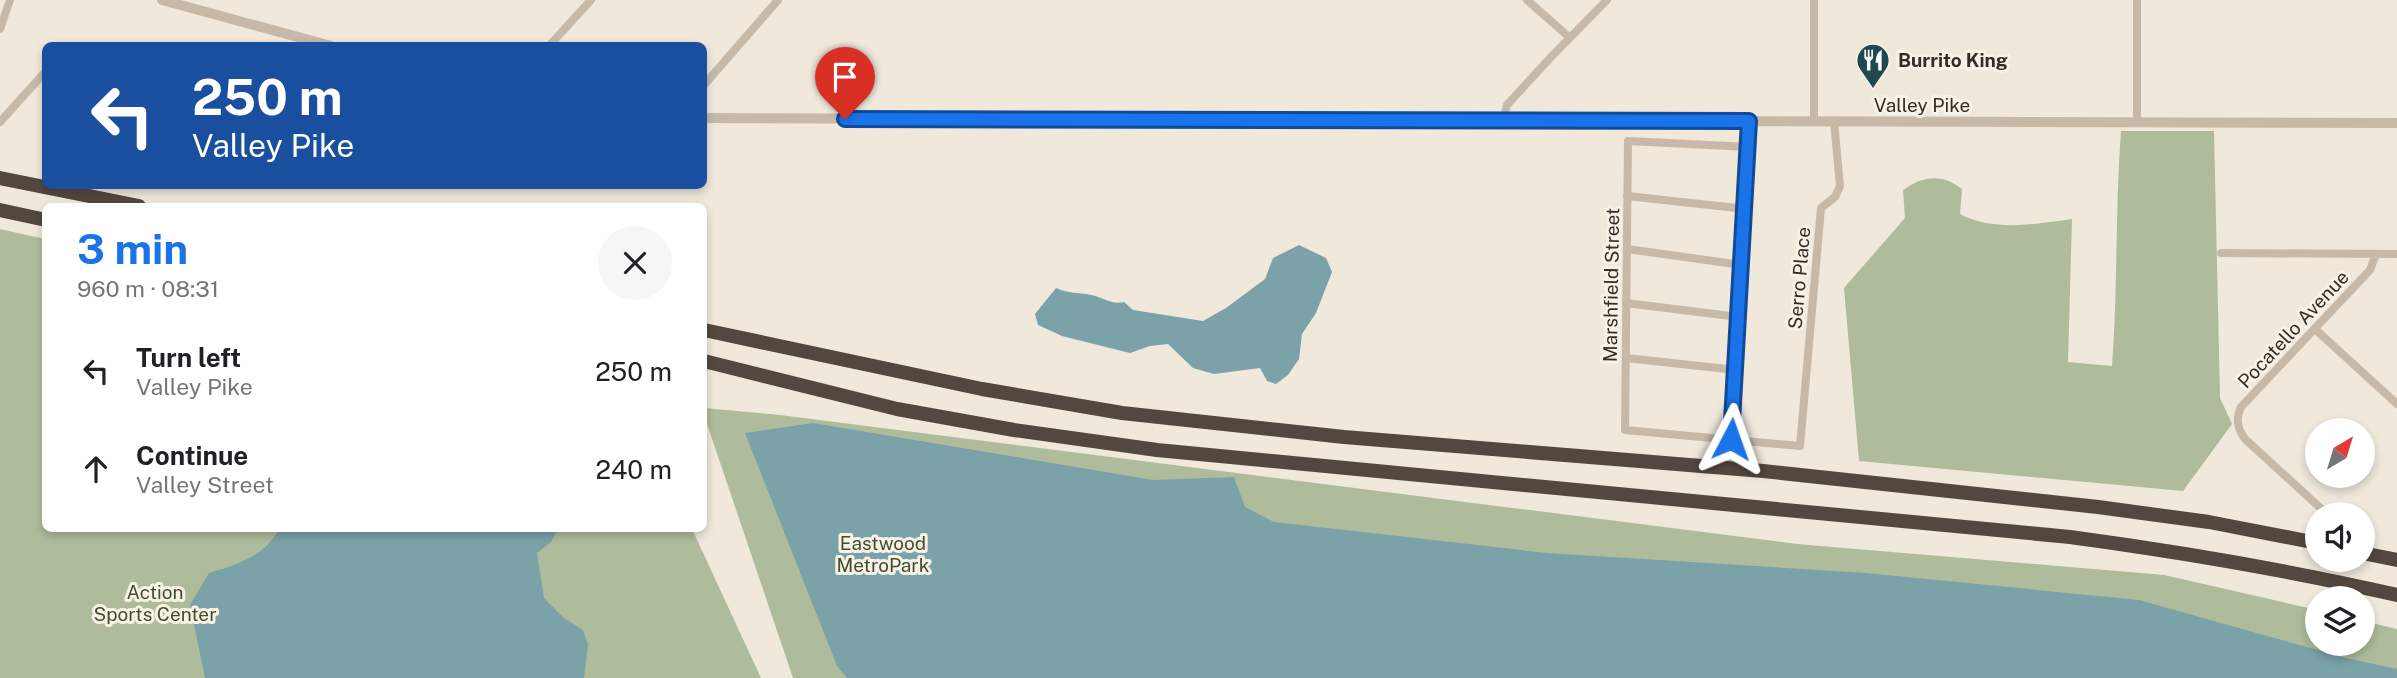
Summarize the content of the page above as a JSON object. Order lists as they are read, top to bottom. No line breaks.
{"streets":{"street":["Valley Pike","Serro Place","Marshfield Street","Pocatello Avenue"]},"crossings":[["Valley Pike","Serro Place"],["Serro Place","Marshfield Street"]],"parks":["Eastwood MetroPark","Action Sports Center"],"places":{"restaurant":["Burrito King"]},"north":"top right","page":{"turn":["250 m","Valley Pike"],"heading":["3 min","960 m · 08:31"],"list":[{"name":"Turn left","note":"Valley Pike","value":"250 m"},{"name":"Continue","note":"Valley Street","value":"240 m"}]}}
